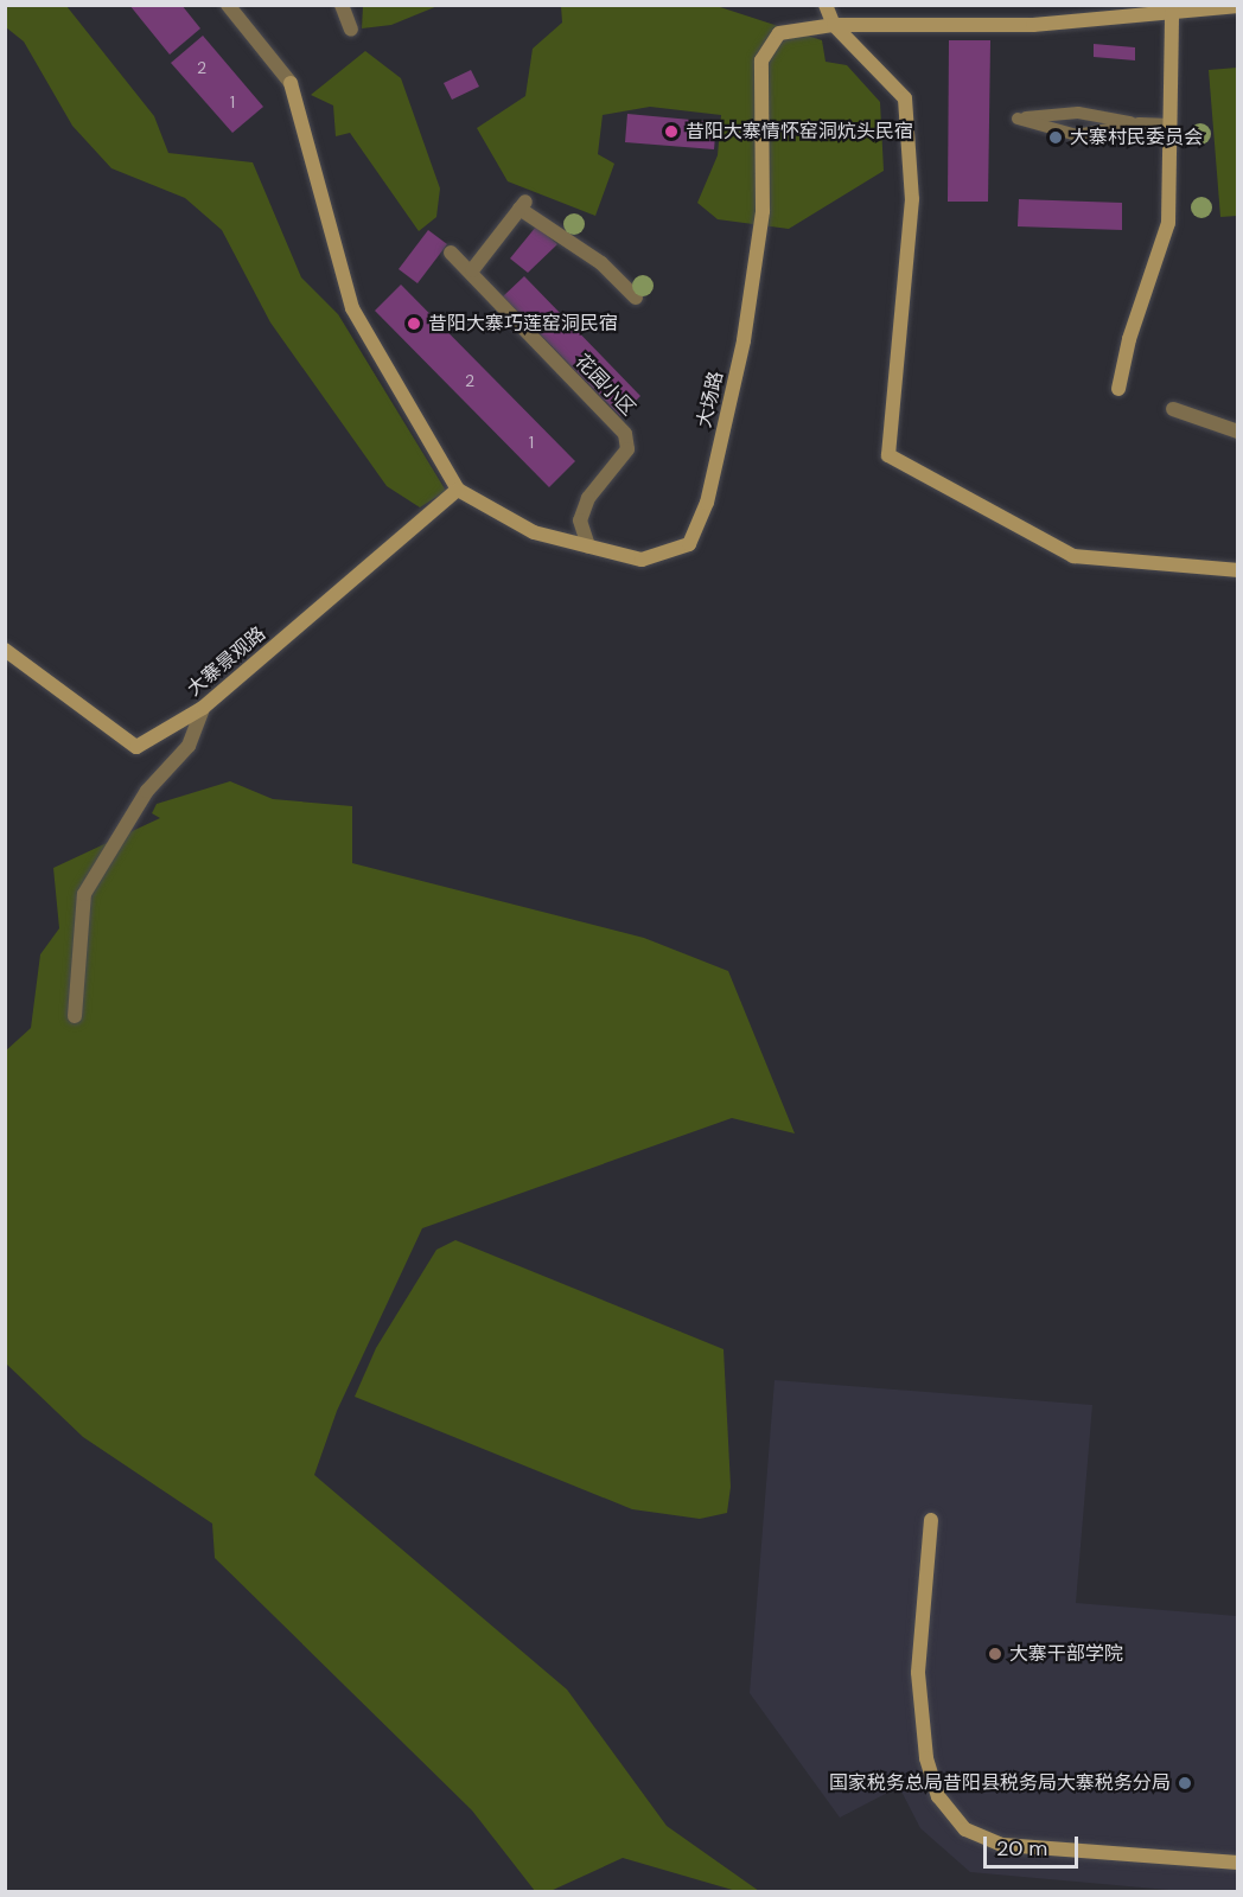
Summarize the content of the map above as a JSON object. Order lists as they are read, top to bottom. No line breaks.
{"streets":{"main road":["大场路","大寨景观路"],"street":["花园小区"]},"crossings":[["花园小区","大场路"],["大场路","大寨景观路"]],"places":["昔阳大寨情怀窑洞炕头民宿","大寨村民委员会","昔阳大寨巧莲窑洞民宿","大寨干部学院","国家税务总局昔阳县税务局大寨税务分局"],"house_numbers":["2","1","2","1"],"scale_bar":"20 m"}
